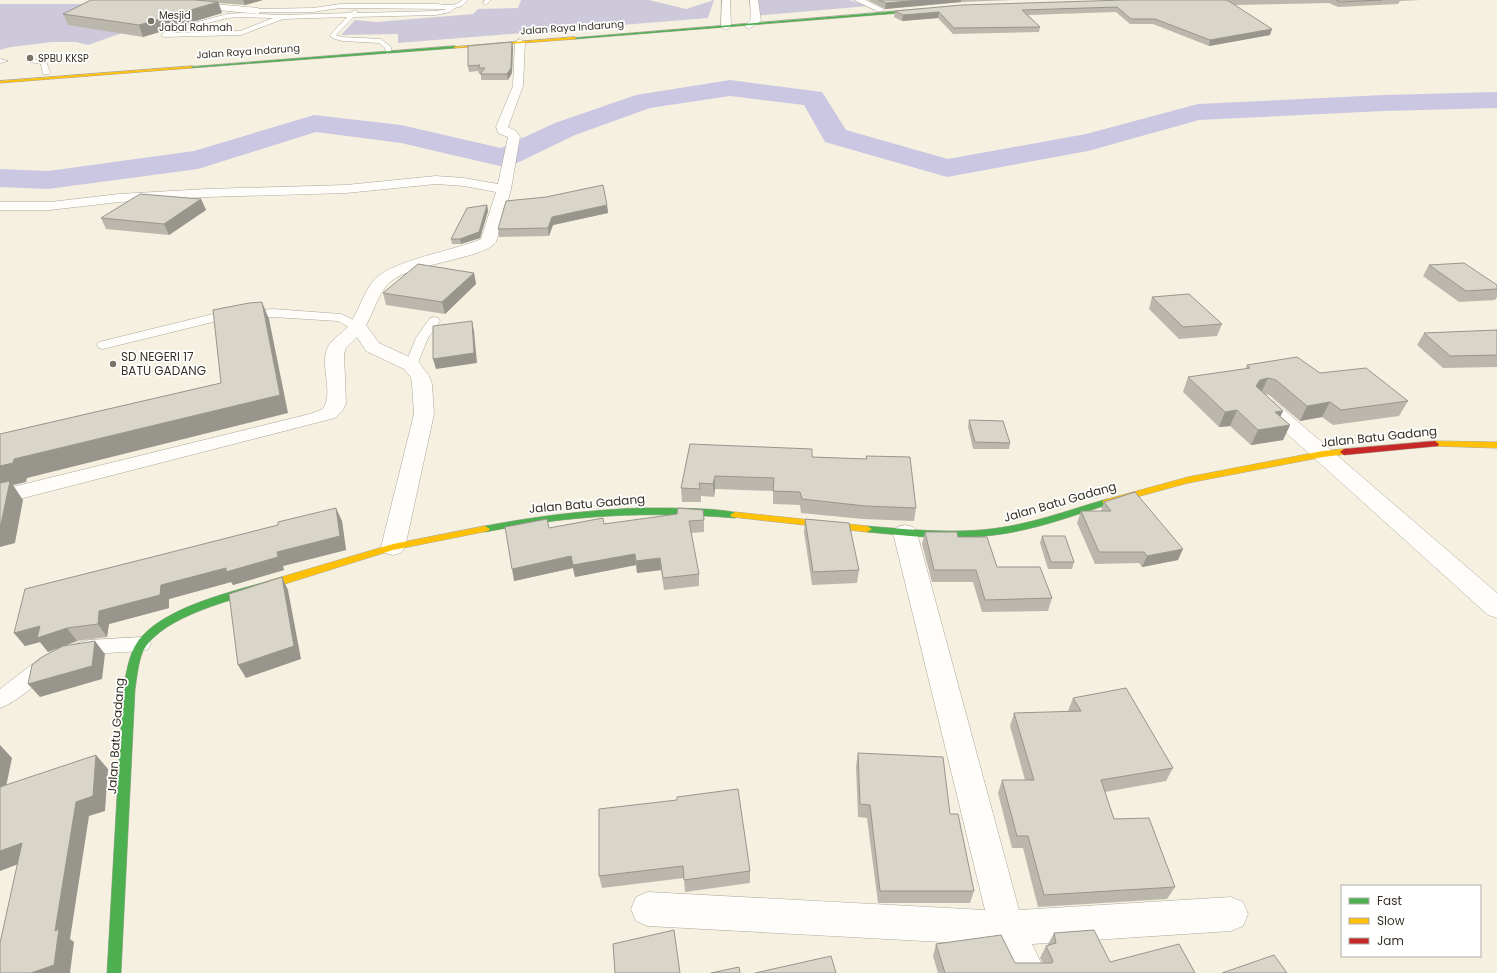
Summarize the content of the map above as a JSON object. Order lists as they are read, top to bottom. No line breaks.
{"streets":{"main road":["Jalan Raya Indarung","Jalan Batu Gadang"]},"places":["Mesjid Jabal Rahmah","SPBU KKSP","SD NEGERI 17 BATU GADANG"],"legend":["Fast","Slow","Jam"]}
